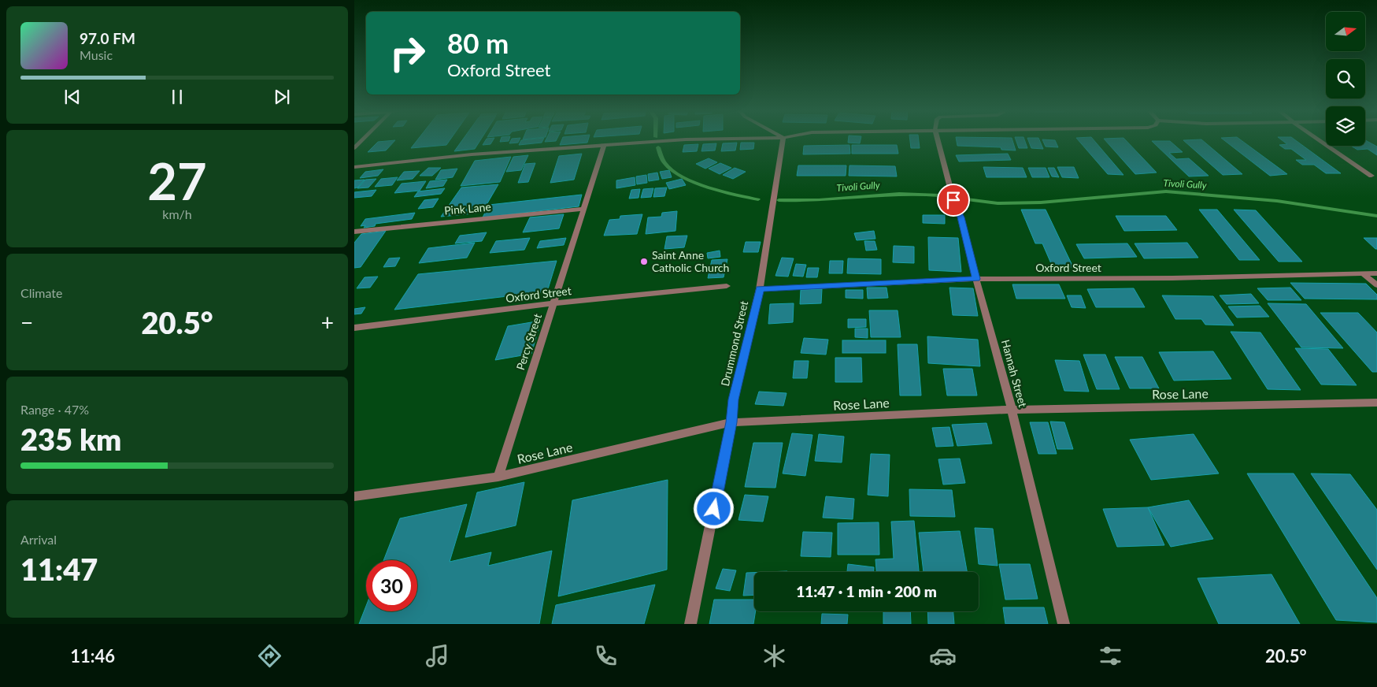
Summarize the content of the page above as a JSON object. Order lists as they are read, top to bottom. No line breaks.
{"streets":{"street":["Pink Lane","Oxford Street","Percy Street","Drummond Street","Hannah Street","Rose Lane"]},"crossings":[["Pink Lane","Percy Street"],["Oxford Street","Percy Street"],["Oxford Street","Drummond Street"],["Oxford Street","Hannah Street"],["Percy Street","Rose Lane"],["Drummond Street","Rose Lane"],["Hannah Street","Rose Lane"]],"water":["Tivoli Gully"],"places":["Saint Anne Catholic Church"],"north":"right","page":{"turn":["80 m","Oxford Street"],"song":["97.0 FM","Music"],"tile":[["27","km/h"],"Climate",["Range · 47%","235 km"],["Arrival","11:47"]],"heat":["−","20.5°","+"],"limit":"30","trip":"11:47 · 1 min · 200 m","tabs":["11:46","20.5°"]}}
